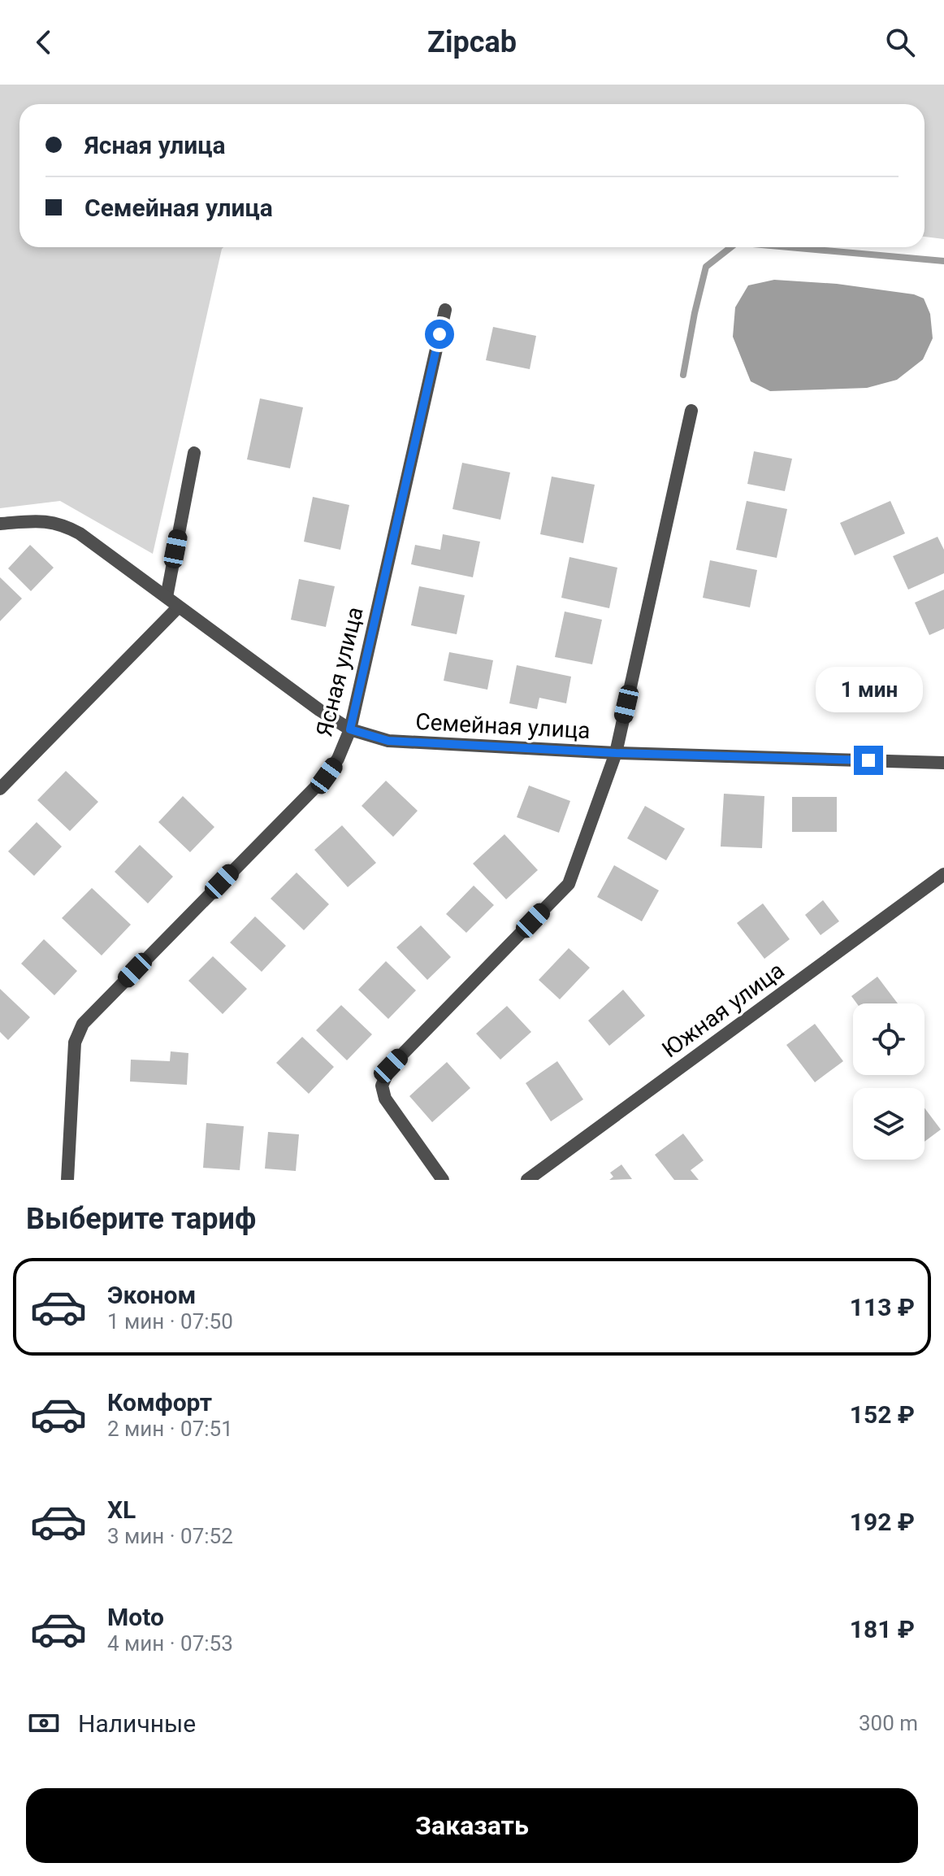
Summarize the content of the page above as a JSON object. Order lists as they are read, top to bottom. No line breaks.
{"streets":{"street":["Ясная улица","Семейная улица","Южная улица"]},"crossings":[["Ясная улица","Семейная улица"]],"page":{"header":"Zipcab","banner":["Ясная улица","Семейная улица"],"bubble":"1 мин","heading":"Выберите тариф","list":[{"name":"Эконом","note":"1 мин · 07:50","value":"113 ₽"},{"name":"Комфорт","note":"2 мин · 07:51","value":"152 ₽"},{"name":"XL","note":"3 мин · 07:52","value":"192 ₽"},{"name":"Moto","note":"4 мин · 07:53","value":"181 ₽"}],"pay":["Наличные","300 m"],"buttons":"Заказать"}}
